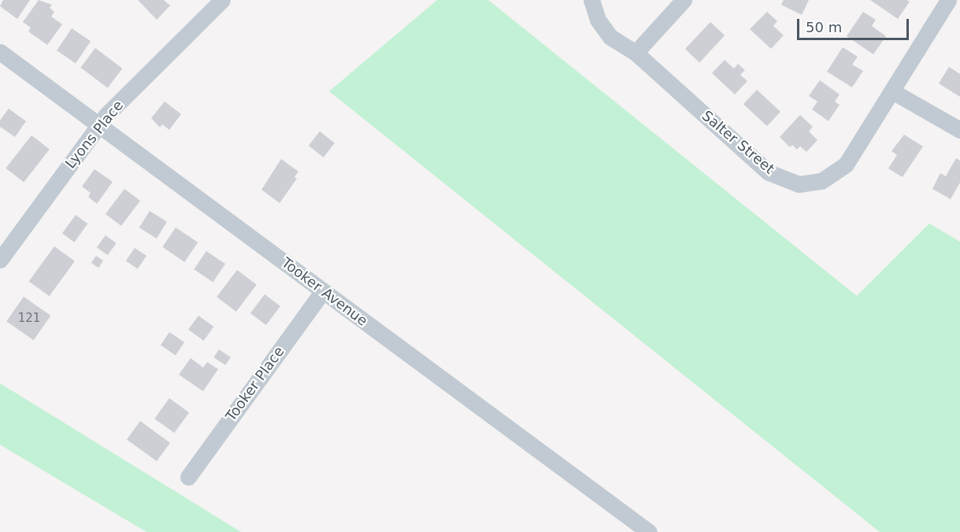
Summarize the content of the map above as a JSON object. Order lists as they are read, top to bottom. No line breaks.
{"streets":{"street":["Lyons Place","Salter Street","Tooker Avenue","Tooker Place"]},"crossings":[["Lyons Place","Tooker Avenue"],["Tooker Avenue","Tooker Place"]],"house_numbers":["121"],"scale_bar":"50 m"}
